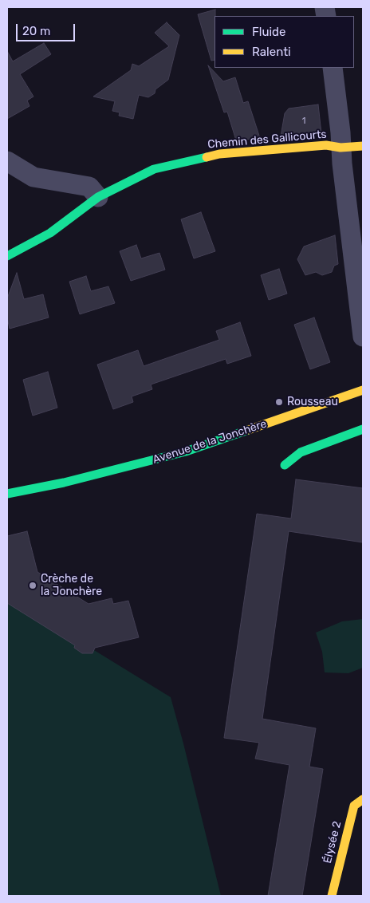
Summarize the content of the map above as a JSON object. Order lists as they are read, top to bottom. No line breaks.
{"streets":{"street":["Chemin des Gallicourts","Avenue de la Jonchère","Élysée 2"]},"places":["Rousseau","Crèche de la Jonchère"],"house_numbers":["1"],"legend":["Fluide","Ralenti"],"scale_bar":"20 m"}
